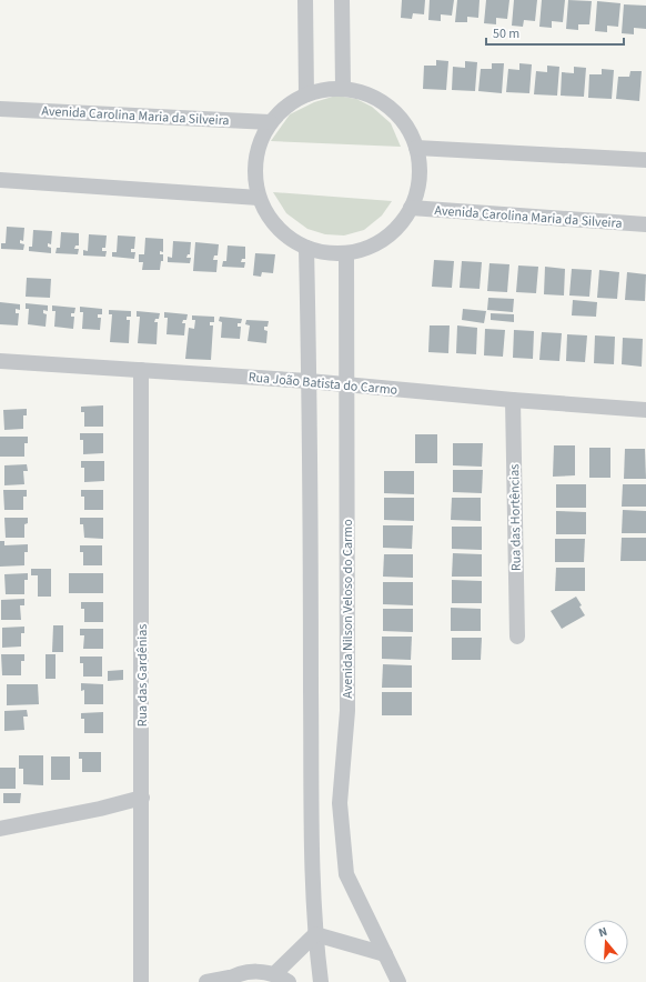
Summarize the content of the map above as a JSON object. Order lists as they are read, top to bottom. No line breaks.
{"streets":{"street":["Avenida Carolina Maria da Silveira","Rua João Batista do Carmo","Rua das Hortências","Avenida Nilson Veloso do Carmo","Rua das Gardênias"]},"crossings":[["Rua João Batista do Carmo","Rua das Hortências"],["Rua João Batista do Carmo","Avenida Nilson Veloso do Carmo"],["Rua João Batista do Carmo","Rua das Gardênias"]],"scale_bar":"50 m","north":"top"}
